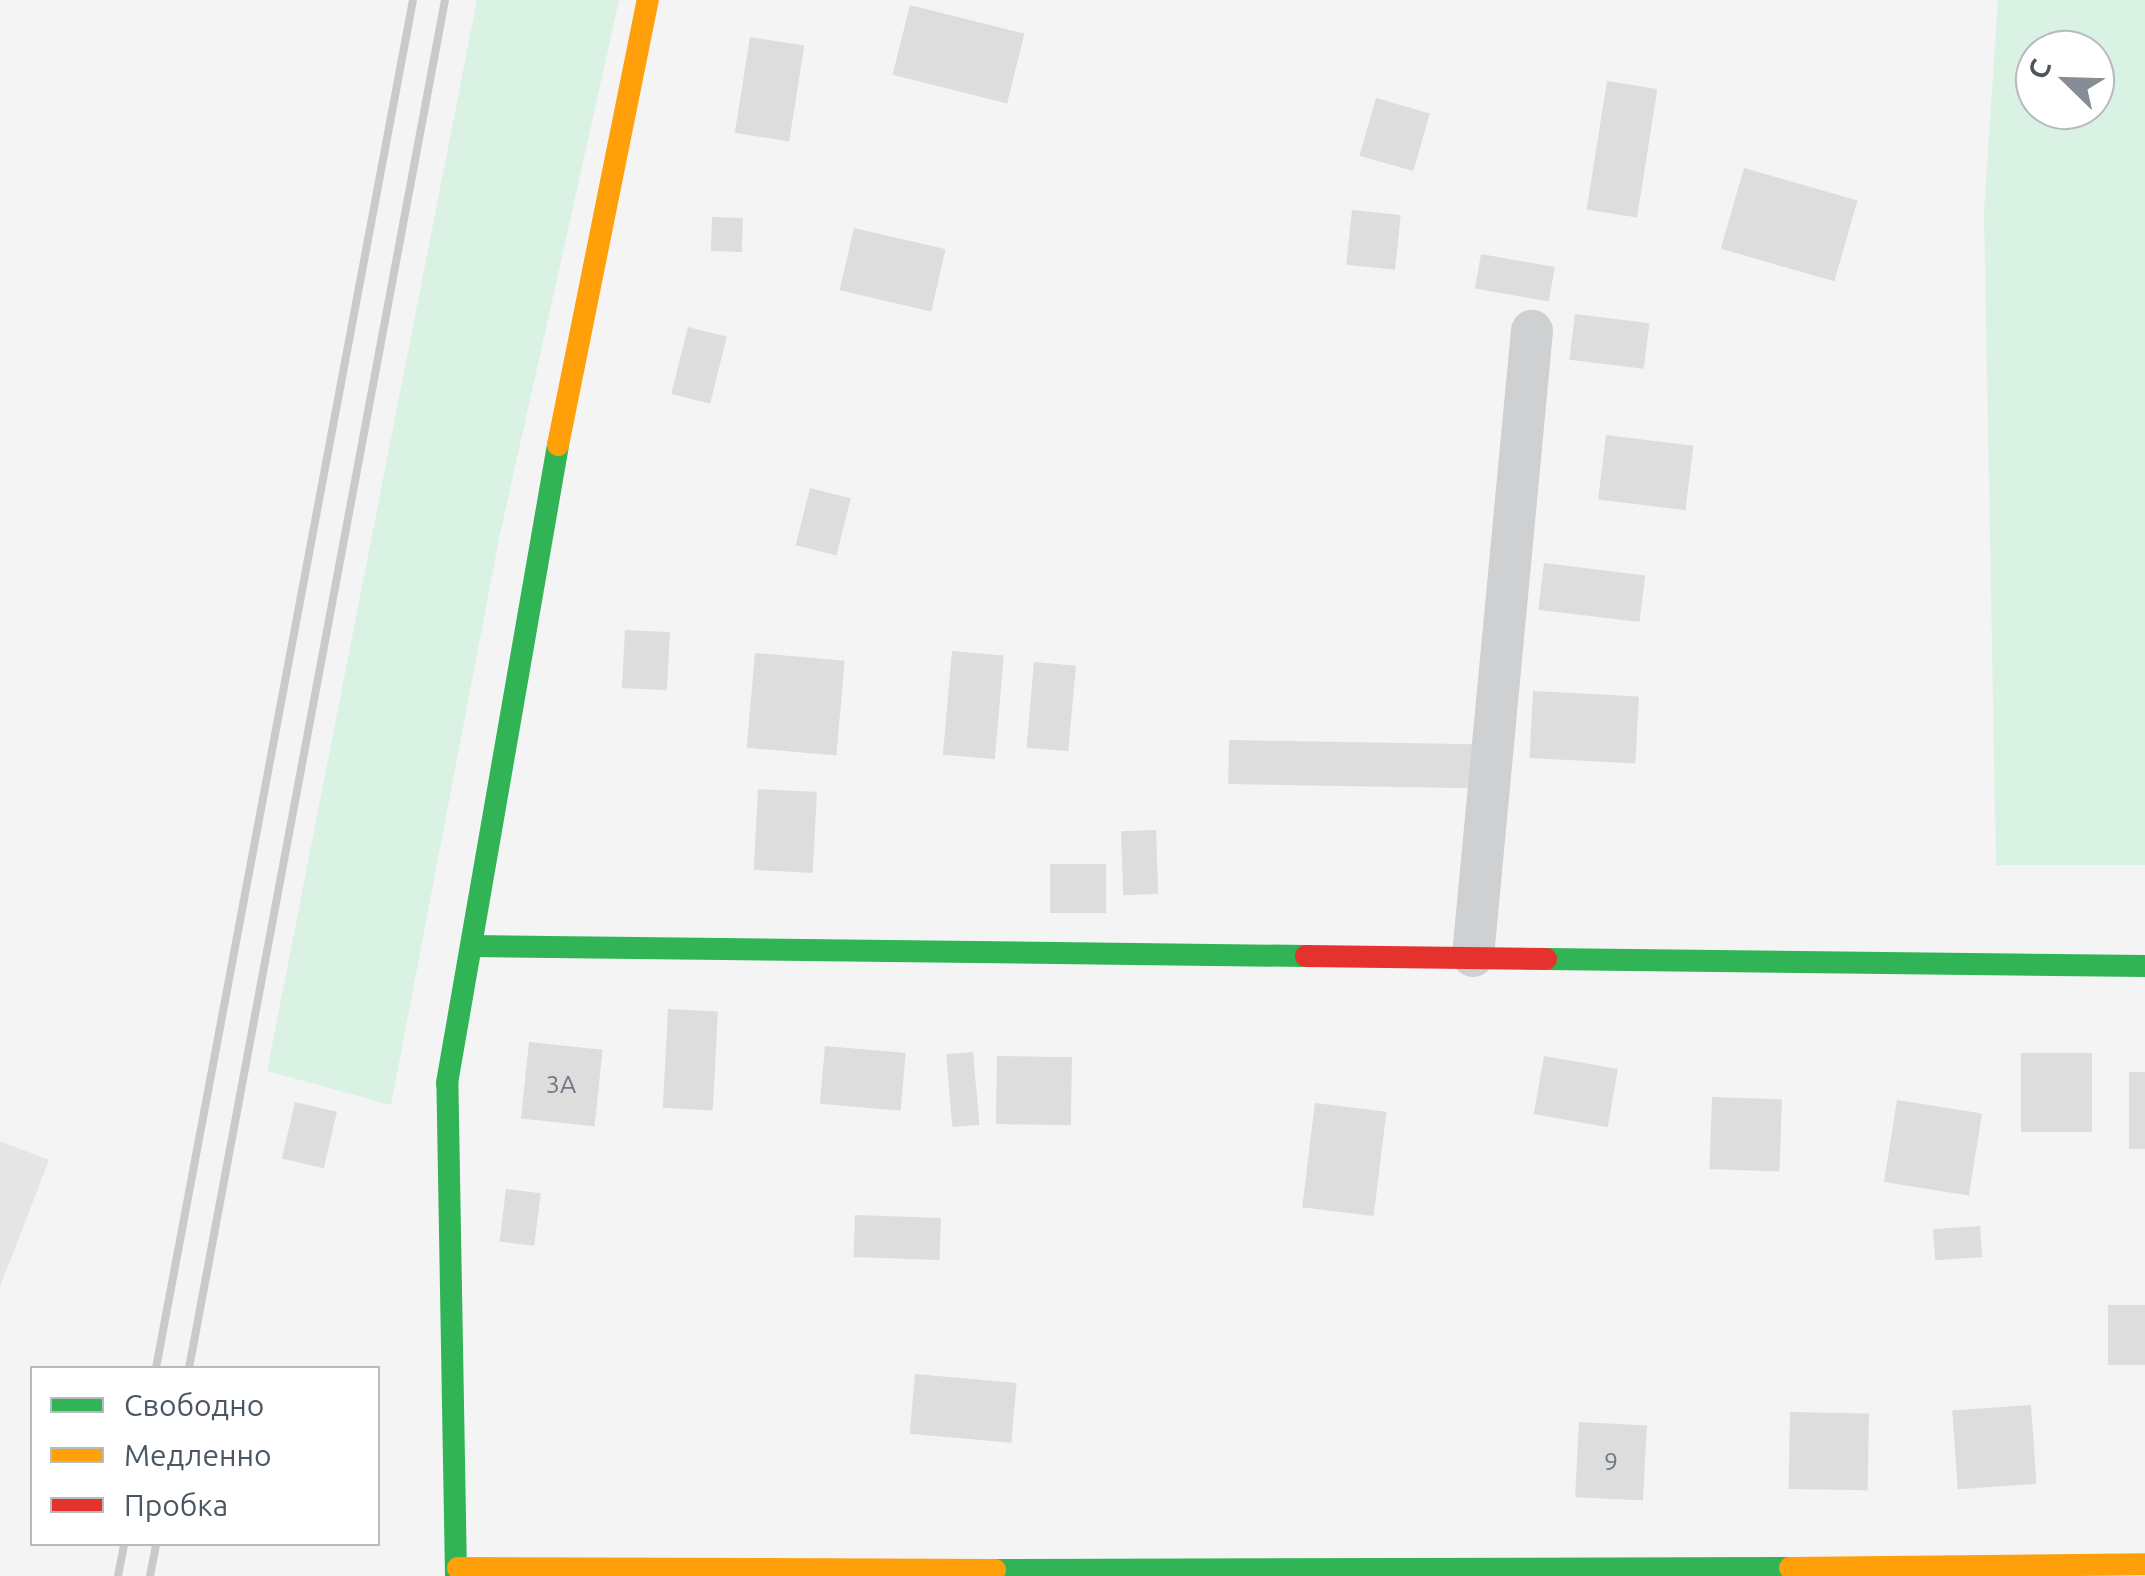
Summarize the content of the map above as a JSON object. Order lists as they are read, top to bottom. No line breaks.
{"house_numbers":["3А","9"],"legend":["Свободно","Медленно","Пробка"],"north":"top left"}
